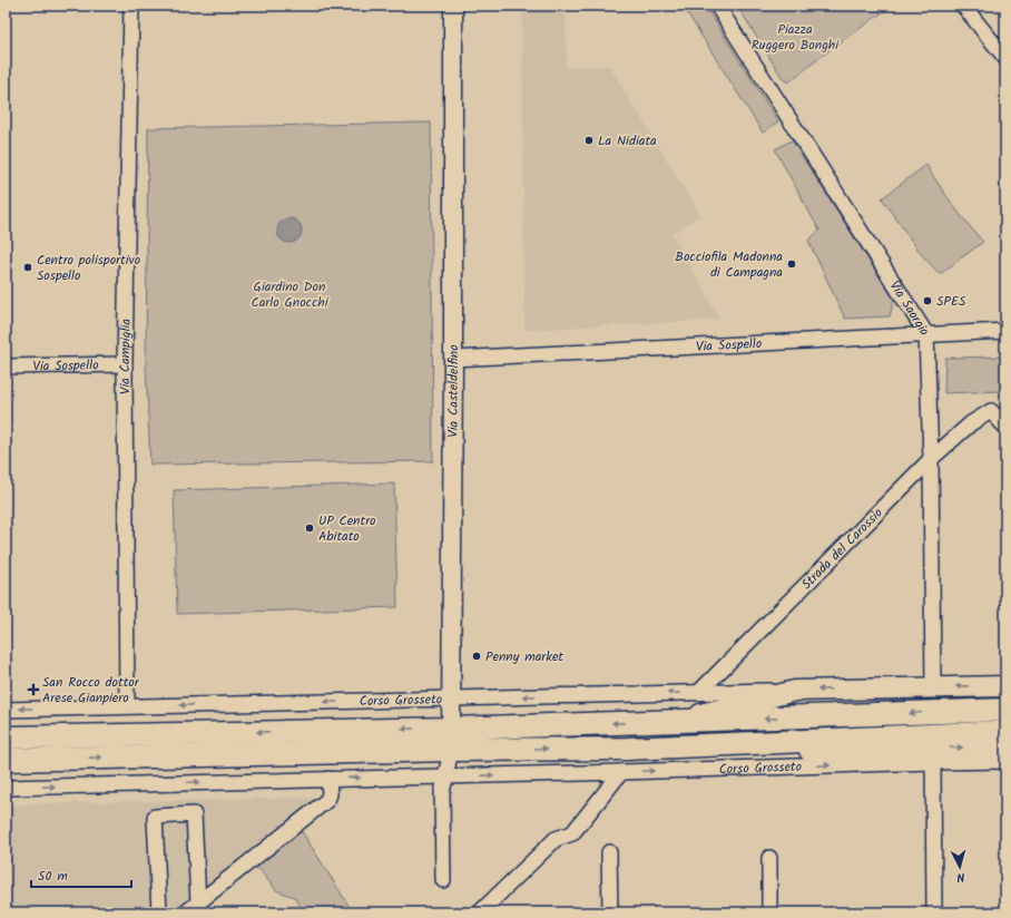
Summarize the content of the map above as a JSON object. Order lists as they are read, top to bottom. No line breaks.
{"streets":{"main road":["Corso Grosseto"],"street":["Via Saorgio","Via Sospello","Via Campiglia","Via Casteldelfino","Strada del Carossio"]},"crossings":[["Via Saorgio","Via Sospello"],["Via Saorgio","Strada del Carossio"],["Via Saorgio","Corso Grosseto"],["Via Sospello","Via Campiglia"],["Via Sospello","Via Casteldelfino"],["Via Campiglia","Corso Grosseto"],["Via Casteldelfino","Corso Grosseto"],["Strada del Carossio","Corso Grosseto"]],"parks":["Piazza Ruggero Bonghi","Giardino Don Carlo Gnocchi"],"places":{"other":["La Nidiata","Bocciofila Madonna di Campagna","Centro polisportivo Sospello","SPES","UP Centro Abitato","Penny market"],"health":["San Rocco dottor Arese Gianpiero"]},"scale_bar":"50 m","north":"bottom"}
